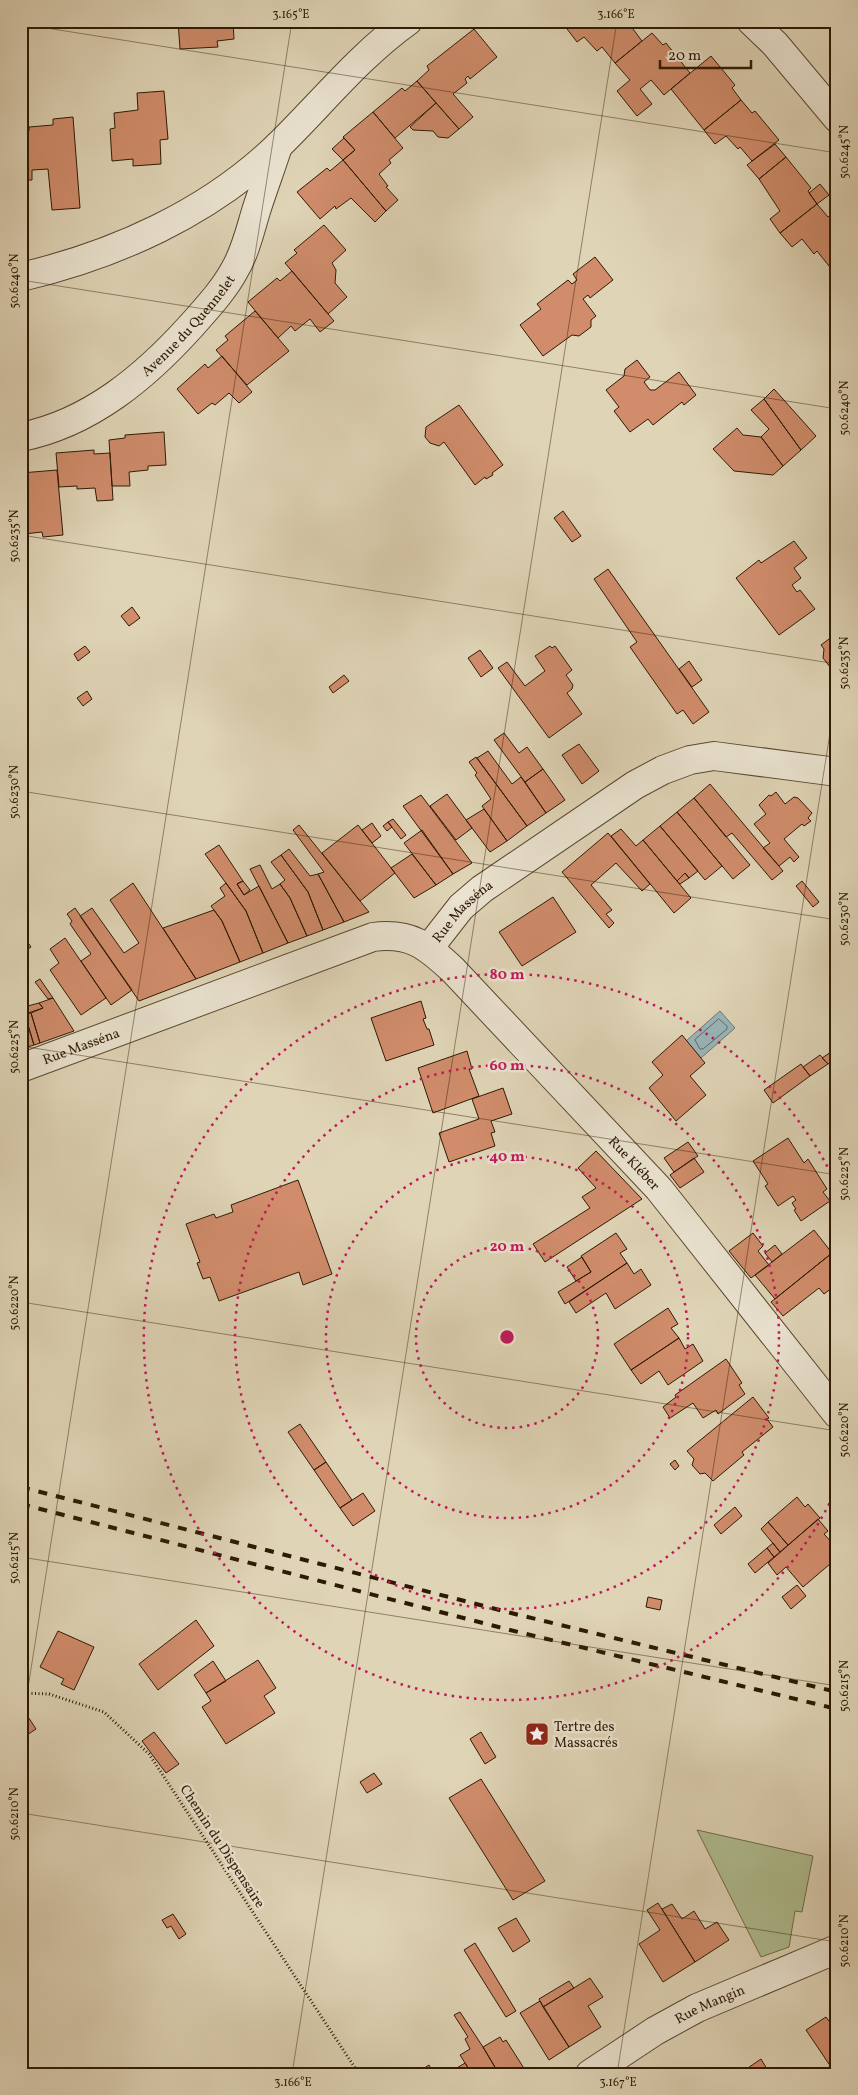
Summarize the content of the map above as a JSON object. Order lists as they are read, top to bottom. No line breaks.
{"streets":{"street":["Avenue du Quennelet","Rue Masséna","Rue Kléber","Rue Mangin"],"path":["Chemin du Dispensaire"]},"crossings":[["Rue Masséna","Rue Kléber"]],"places":{"place":["Tertre des Massacrés"]},"scale_bar":"20 m","coordinates":["3.165°E","3.166°E","50.6245°N","50.6240°N","50.6235°N","50.6230°N","50.6225°N","50.6220°N","50.6215°N","50.6210°N","3.167°E"],"rings":["80 m","60 m","40 m","20 m"]}
